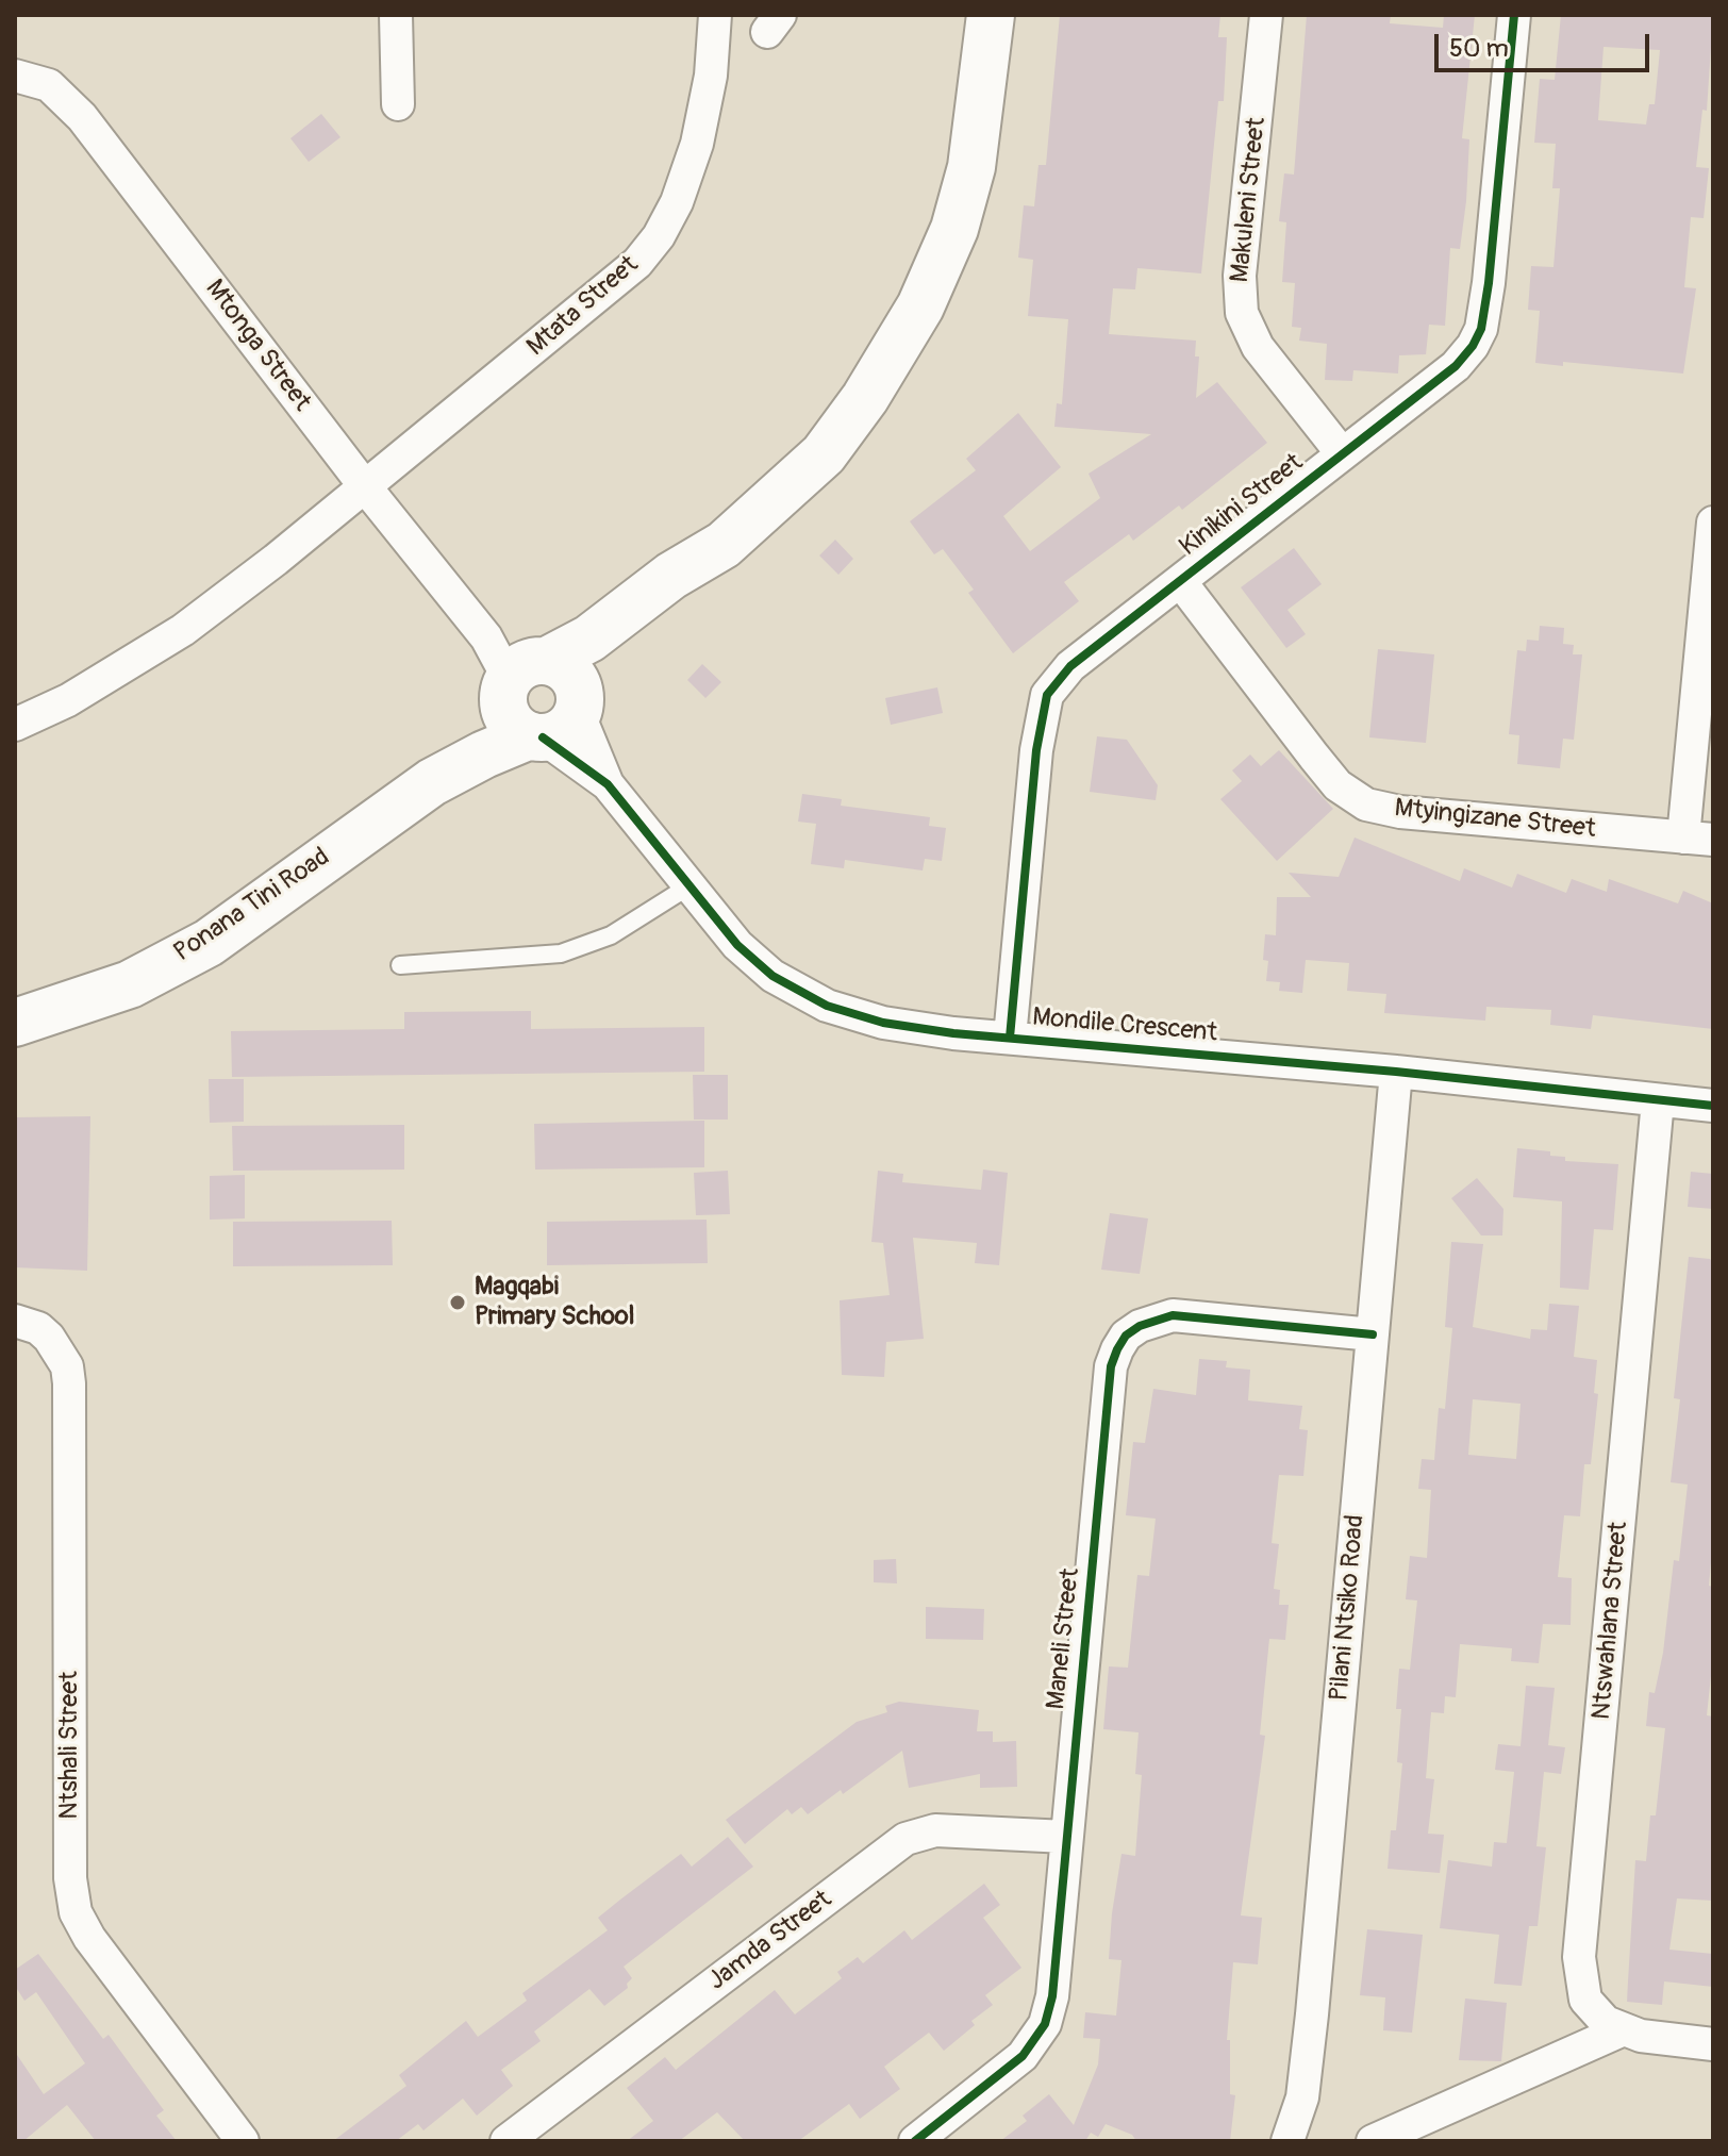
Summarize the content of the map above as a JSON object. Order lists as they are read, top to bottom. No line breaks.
{"streets":{"street":["Makuleni Street","Mtata Street","Mtonga Street","Kinikini Street","Mtyingizane Street","Ponana Tini Road","Mondile Crescent","Pilani Ntsiko Road","Ntswahlana Street","Maneli Street","Ntshali Street","Jamda Street"]},"crossings":[["Makuleni Street","Kinikini Street"],["Mtata Street","Mtonga Street"],["Mtonga Street","Ponana Tini Road"],["Mtonga Street","Mondile Crescent"],["Kinikini Street","Mtyingizane Street"],["Kinikini Street","Mondile Crescent"],["Ponana Tini Road","Mondile Crescent"],["Mondile Crescent","Pilani Ntsiko Road"],["Mondile Crescent","Ntswahlana Street"],["Pilani Ntsiko Road","Maneli Street"],["Maneli Street","Jamda Street"]],"places":["Magqabi Primary School"],"scale_bar":"50 m"}
